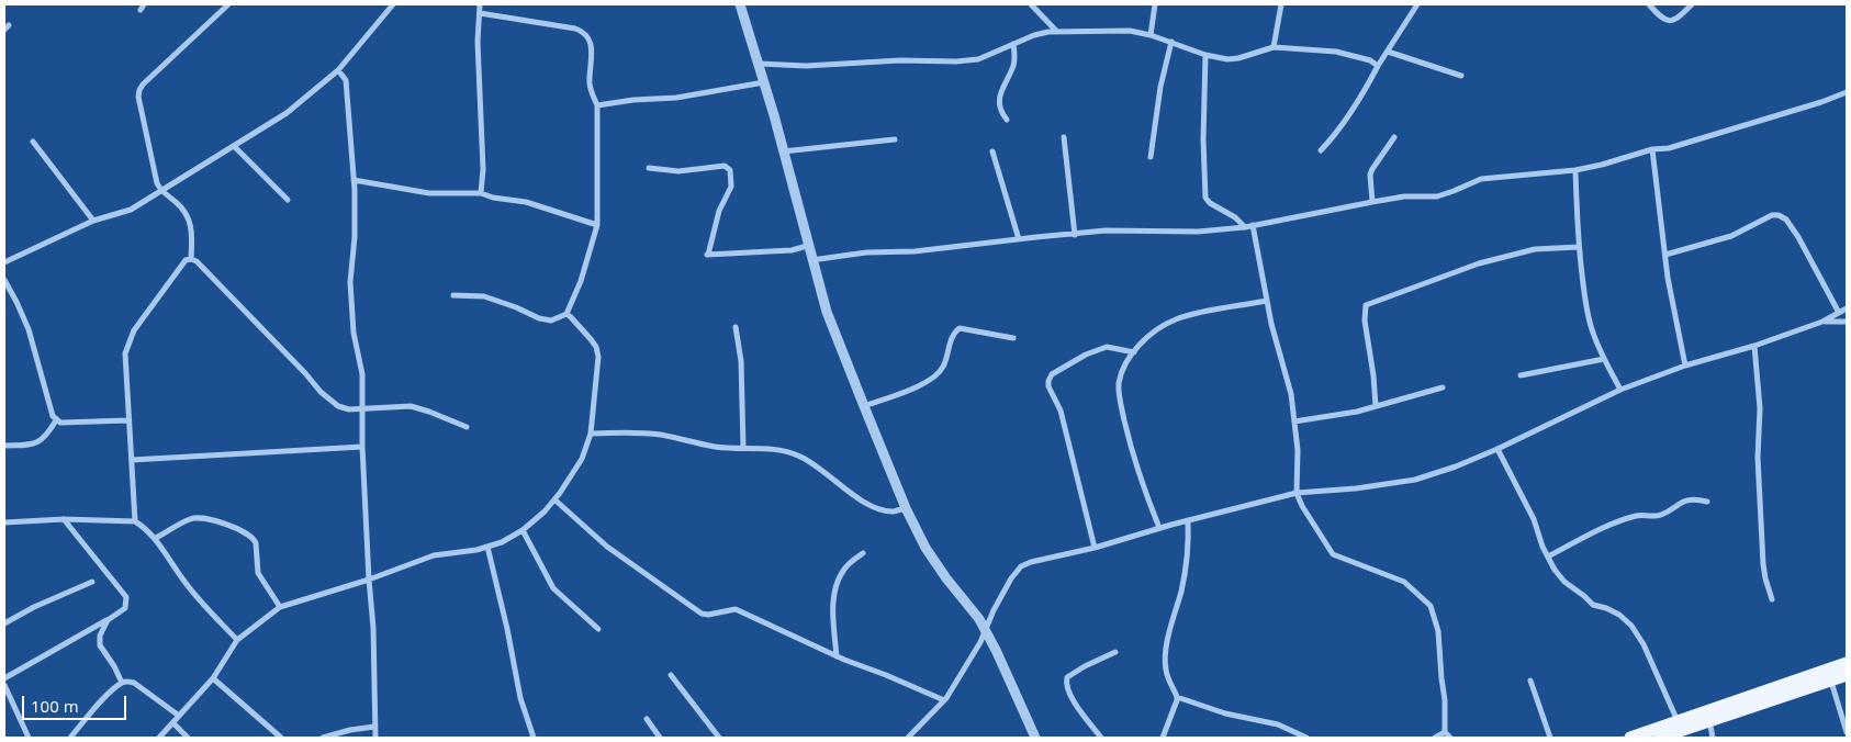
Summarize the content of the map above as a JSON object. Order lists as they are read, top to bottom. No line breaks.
{"scale_bar":"100 m"}
